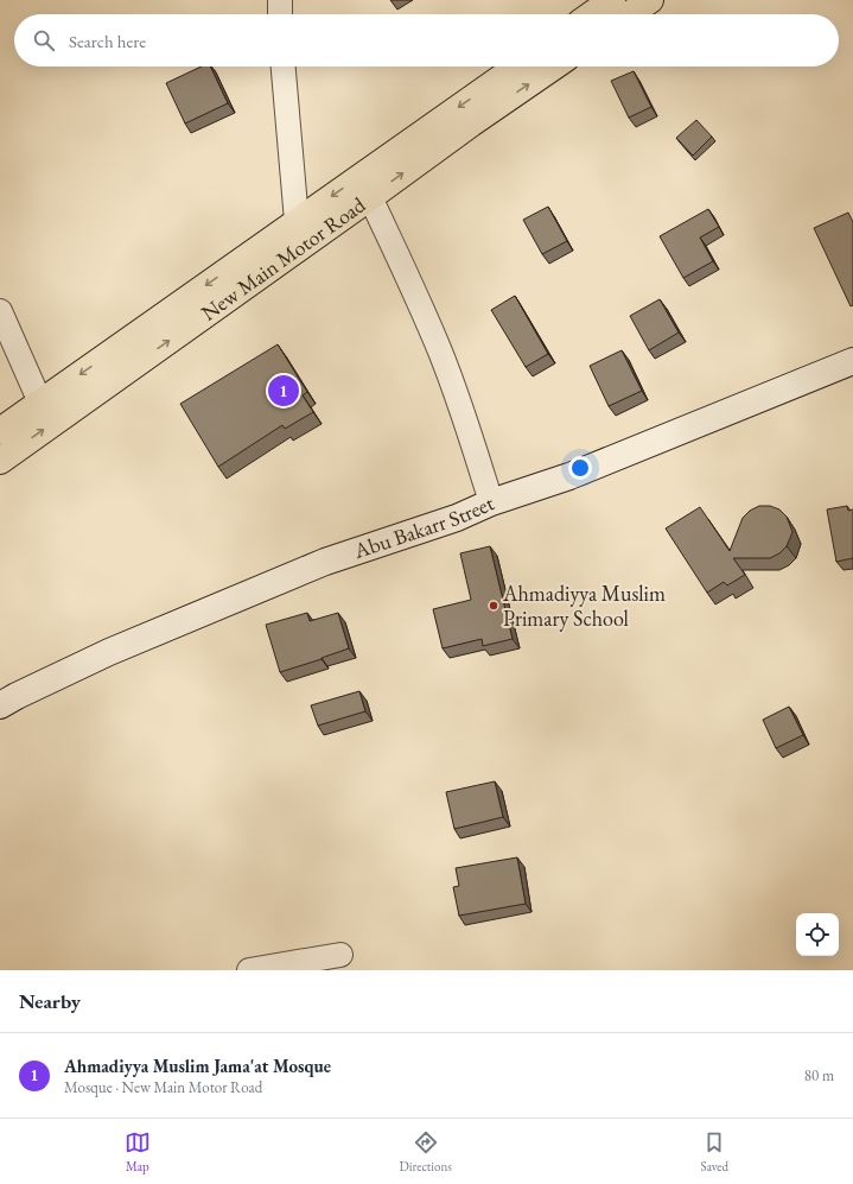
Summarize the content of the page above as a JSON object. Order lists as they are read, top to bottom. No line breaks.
{"streets":{"highway":["New Main Motor Road"],"street":["Abu Bakarr Street"]},"places":["Ahmadiyya Muslim Primary School"],"page":{"search":"Search here","pins":"1","heading":"Nearby","list":[{"mark":"1","name":"Ahmadiyya Muslim Jama'at Mosque","note":"Mosque · New Main Motor Road","value":"80 m"}],"nav":["Map","Directions","Saved"]}}
